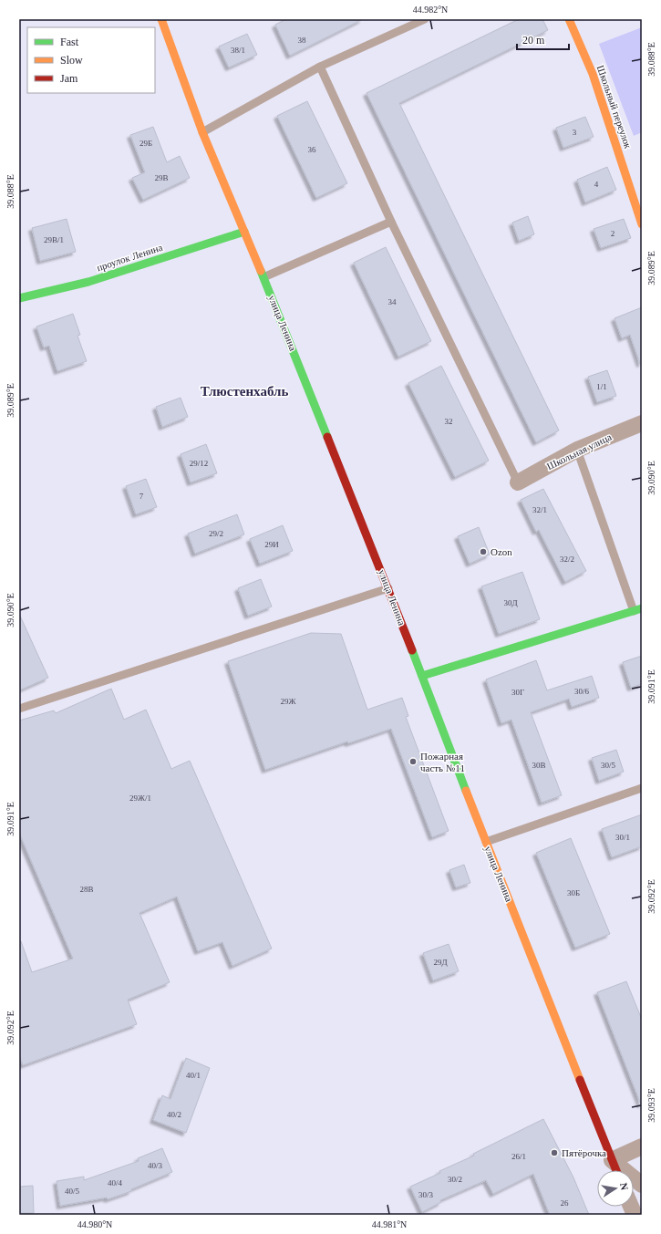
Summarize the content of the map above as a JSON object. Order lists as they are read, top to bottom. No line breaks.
{"streets":{"street":["Школьный переулок","проулок Ленина","улица Ленина","Школьная улица"]},"crossings":[["проулок Ленина","улица Ленина"]],"districts":["Тлюстенхабль"],"places":["Ozon","Пожарная часть №11","Пятёрочка"],"house_numbers":["38","38/1","3","29Б","36","29В","4","2","29В/1","34","1/1","32","29/12","7","32/1","29/2","29И","32/2","30Д","30/6","30Г","29Ж","30В","30/5","29Ж/1","30/1","28В","30Б","29Д","40/1","40/2","26/1","40/3","30/2","40/4","40/5","30/3","26"],"legend":["Fast","Slow","Jam"],"scale_bar":"20 m","north":"right","coordinates":["44.982°N","39.088°E","39.089°E","39.090°E","39.091°E","39.092°E","39.093°E","44.980°N","44.981°N"]}
